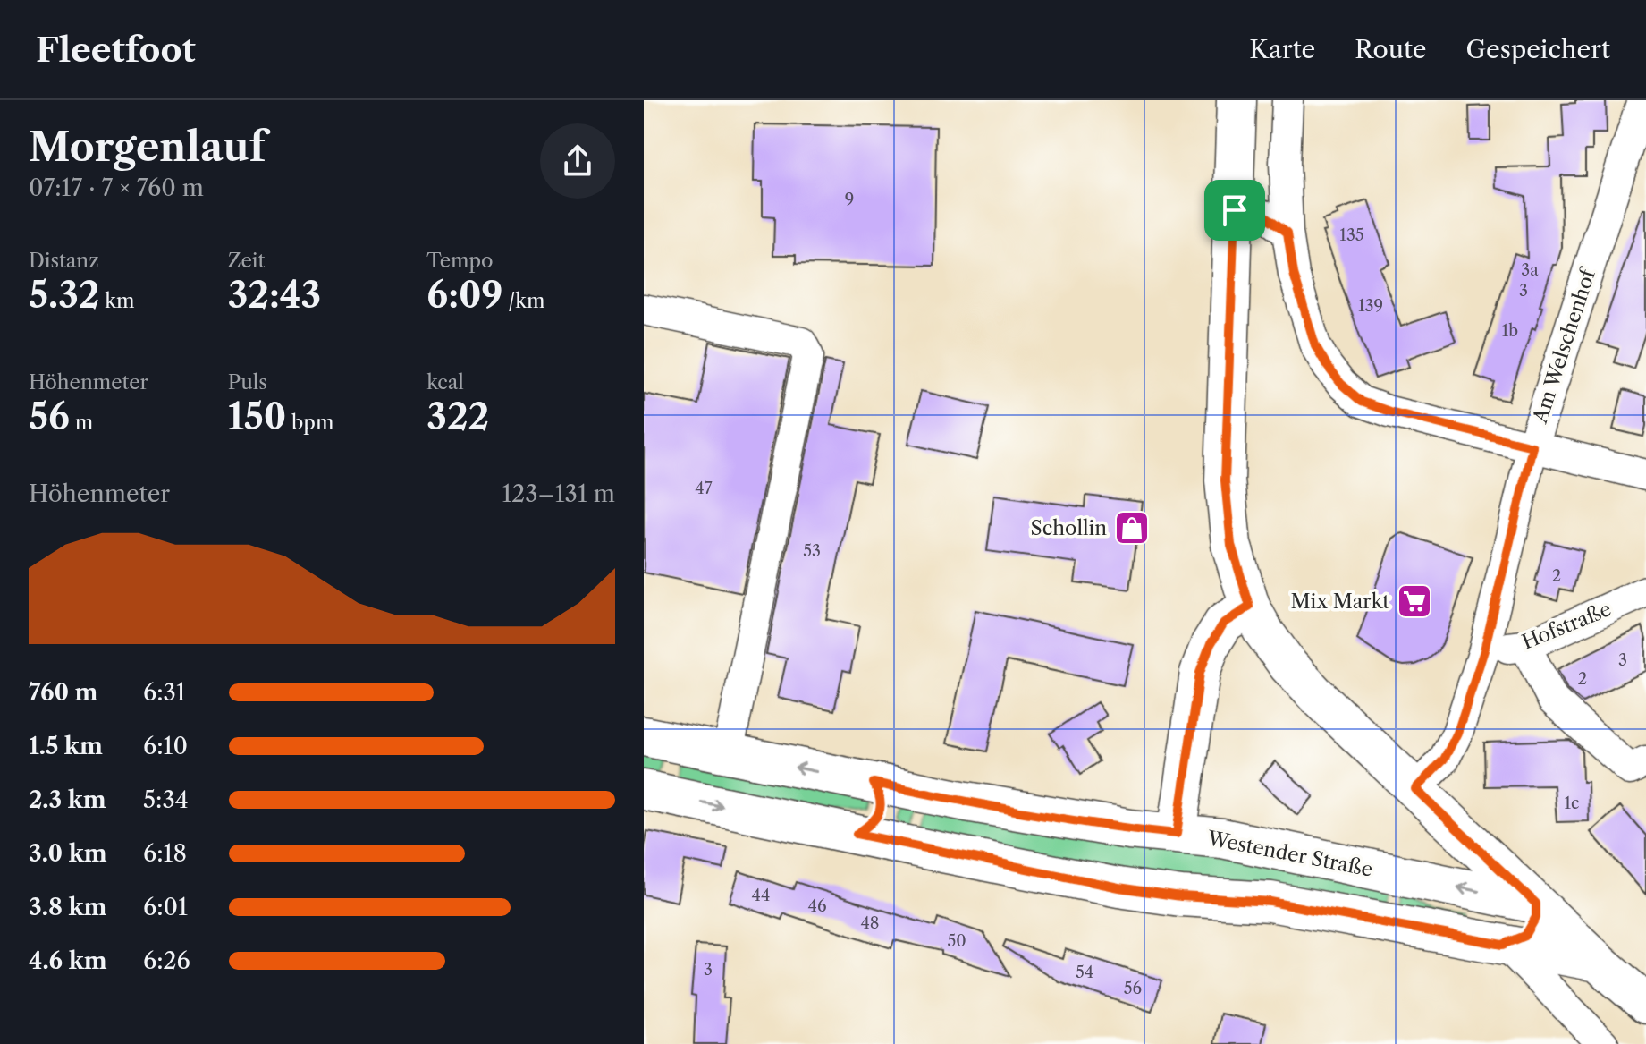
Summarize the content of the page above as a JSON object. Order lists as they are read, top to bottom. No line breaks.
{"streets":{"main road":["Westender Straße"],"street":["Am Welschenhof","Hofstraße"]},"crossings":[["Am Welschenhof","Hofstraße"]],"places":{"shop":["Schollin"],"supermarket":["Mix Markt"]},"house_numbers":["9","135","3a","3","139","1b","47","53","2","3","2","1c","44","46","48","50","3","54","56"],"page":{"header":"Fleetfoot","nav":["Karte","Route","Gespeichert"],"heading":["Morgenlauf","07:17 · 7 × 760 m"],"stats":[["Distanz","5.32 km"],["Zeit","32:43"],["Tempo","6:09 /km"],["Höhenmeter","56 m"],["Puls","150 bpm"],["kcal","322"]],"chart":["Höhenmeter","123–131 m"],"list":[{"name":"760 m","note":"6:31"},{"name":"1.5 km","note":"6:10"},{"name":"2.3 km","note":"5:34"},{"name":"3.0 km","note":"6:18"},{"name":"3.8 km","note":"6:01"},{"name":"4.6 km","note":"6:26"}]}}
